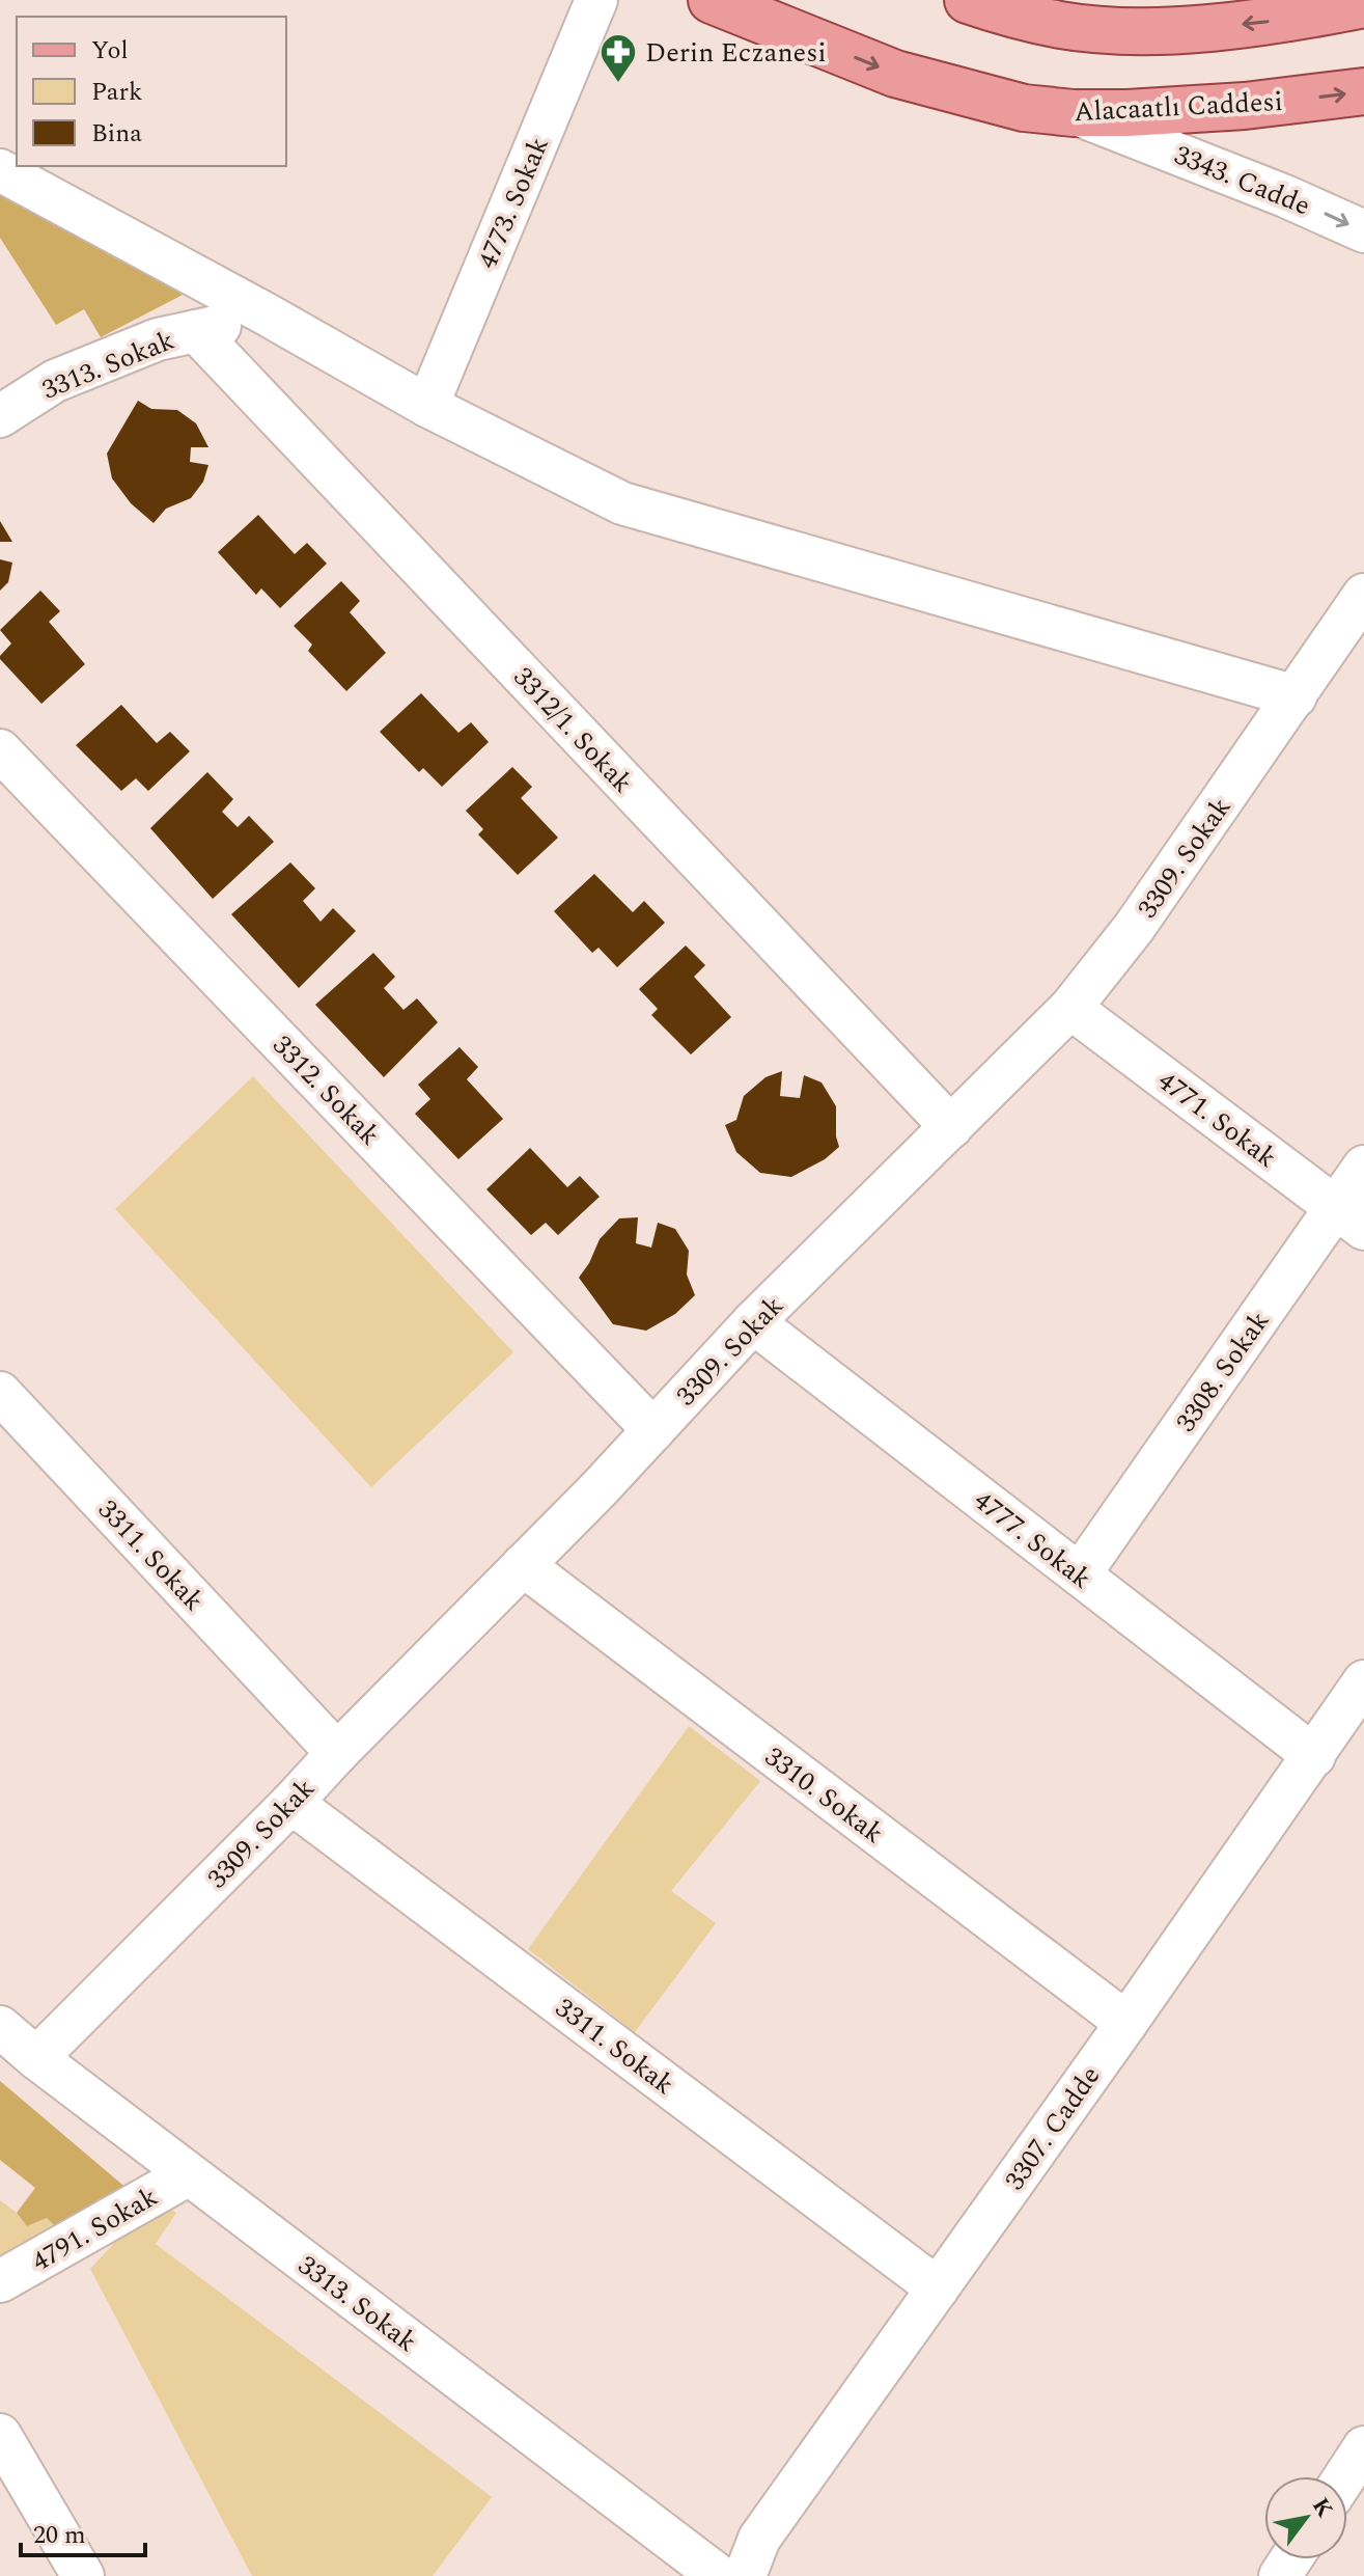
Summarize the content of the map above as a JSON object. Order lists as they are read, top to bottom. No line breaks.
{"streets":{"main road":["Alacaatlı Caddesi"],"street":["3343. Cadde","4773. Sokak","3313. Sokak","3312/1. Sokak","3309. Sokak","3312. Sokak","4771. Sokak","3308. Sokak","4777. Sokak","3311. Sokak","3310. Sokak","3307. Cadde","4791. Sokak"]},"crossings":[["Alacaatlı Caddesi","3343. Cadde"],["3313. Sokak","3312/1. Sokak"],["3313. Sokak","3309. Sokak"],["3313. Sokak","4791. Sokak"],["3312/1. Sokak","3309. Sokak"],["3309. Sokak","3312. Sokak"],["3309. Sokak","4771. Sokak"],["3309. Sokak","4777. Sokak"],["3309. Sokak","3311. Sokak"],["3309. Sokak","3310. Sokak"],["4771. Sokak","3308. Sokak"],["3308. Sokak","4777. Sokak"],["4777. Sokak","3307. Cadde"],["3311. Sokak","3307. Cadde"],["3310. Sokak","3307. Cadde"]],"one_way":["3343. Cadde"],"places":{"pharmacy":["Derin Eczanesi"]},"legend":["Yol","Park","Bina"],"scale_bar":"20 m","north":"top right"}
